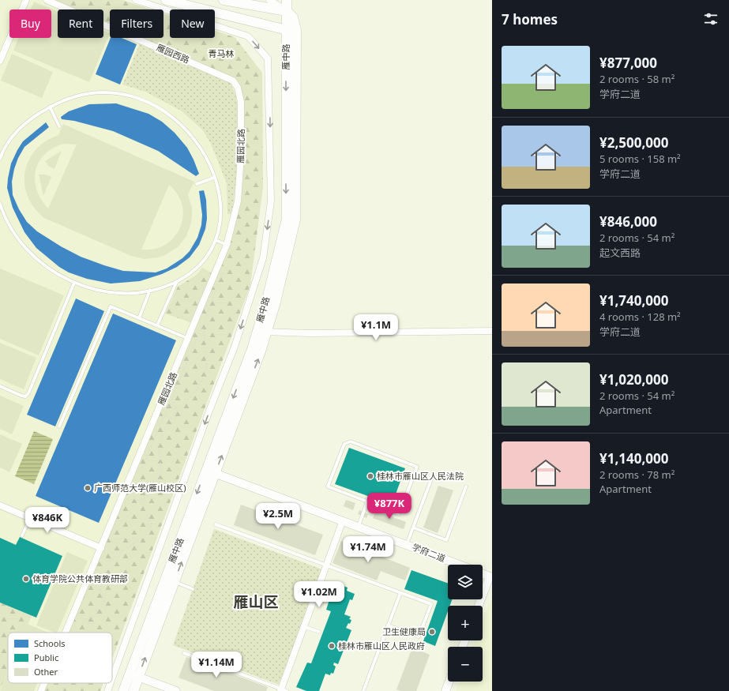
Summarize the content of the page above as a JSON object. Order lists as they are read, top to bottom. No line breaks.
{"streets":{"main road":["雁中路"],"street":["雁园西路","雁园北路","学府二道"]},"crossings":[["雁园西路","雁园北路"],["雁中路","学府二道"]],"districts":["雁山区"],"parks":["青马林"],"places":["桂林市雁山区人民法院","广西师范大学(雁山校区)","体育学院公共体育教研部","卫生健康局","桂林市雁山区人民政府"],"legend":["Schools","Public","Other"],"page":{"heading":"7 homes","chip":["Buy","Rent","Filters","New"],"list":[{"name":"¥877,000","note":"2 rooms · 58 m² · 学府二道"},{"name":"¥2,500,000","note":"5 rooms · 158 m² · 学府二道"},{"name":"¥846,000","note":"2 rooms · 54 m² · 起文西路"},{"name":"¥1,740,000","note":"4 rooms · 128 m² · 学府二道"},{"name":"¥1,020,000","note":"2 rooms · 54 m² · Apartment"},{"name":"¥1,140,000","note":"2 rooms · 78 m² · Apartment"}],"price":["¥1.1M","¥877K","¥2.5M","¥846K","¥1.74M","¥1.02M","¥1.14M"],"map_buttons":["+","−"]}}
